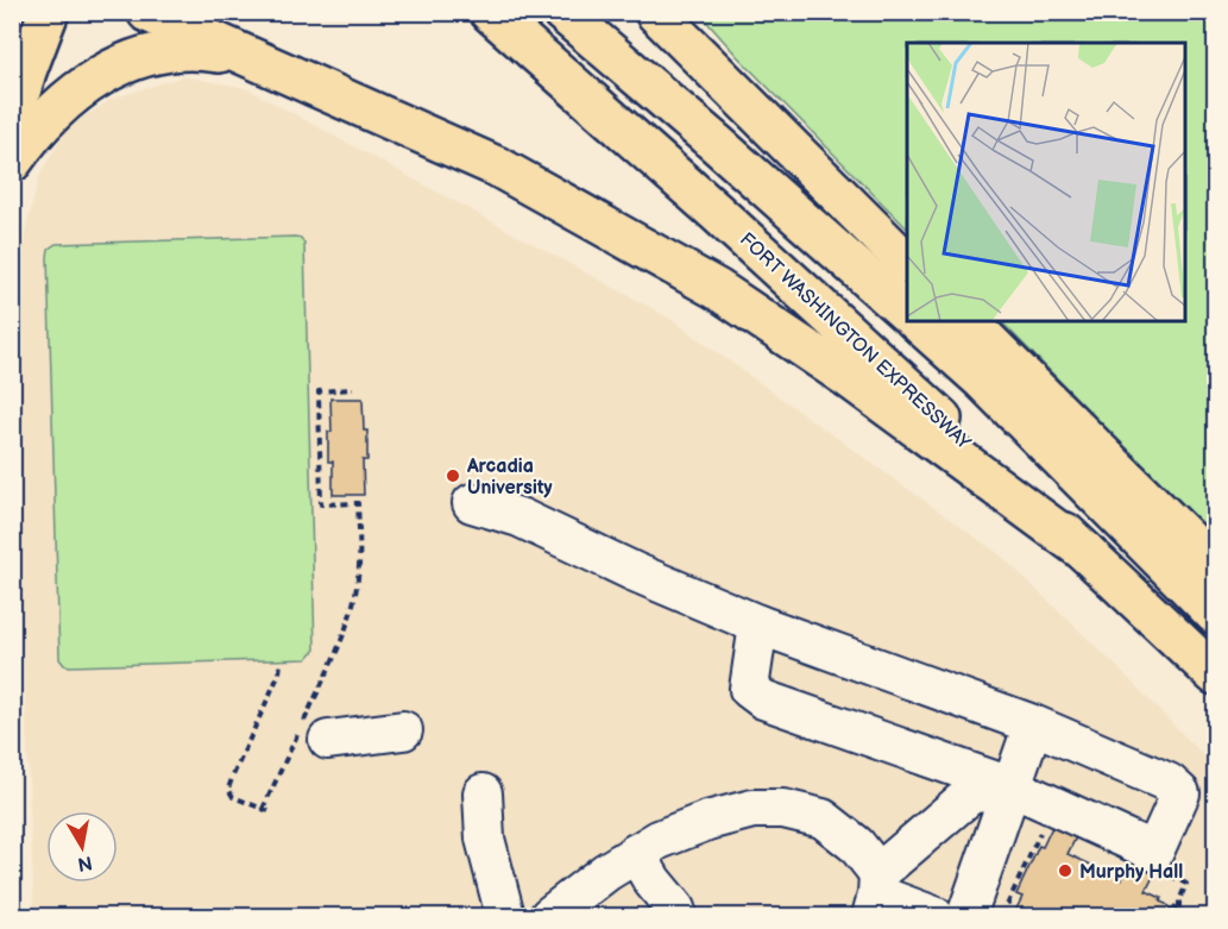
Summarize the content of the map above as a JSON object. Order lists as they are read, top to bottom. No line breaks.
{"streets":{"main road":["FORT WASHINGTON EXPRESSWAY"]},"places":["Arcadia University","Murphy Hall"],"north":"bottom"}
